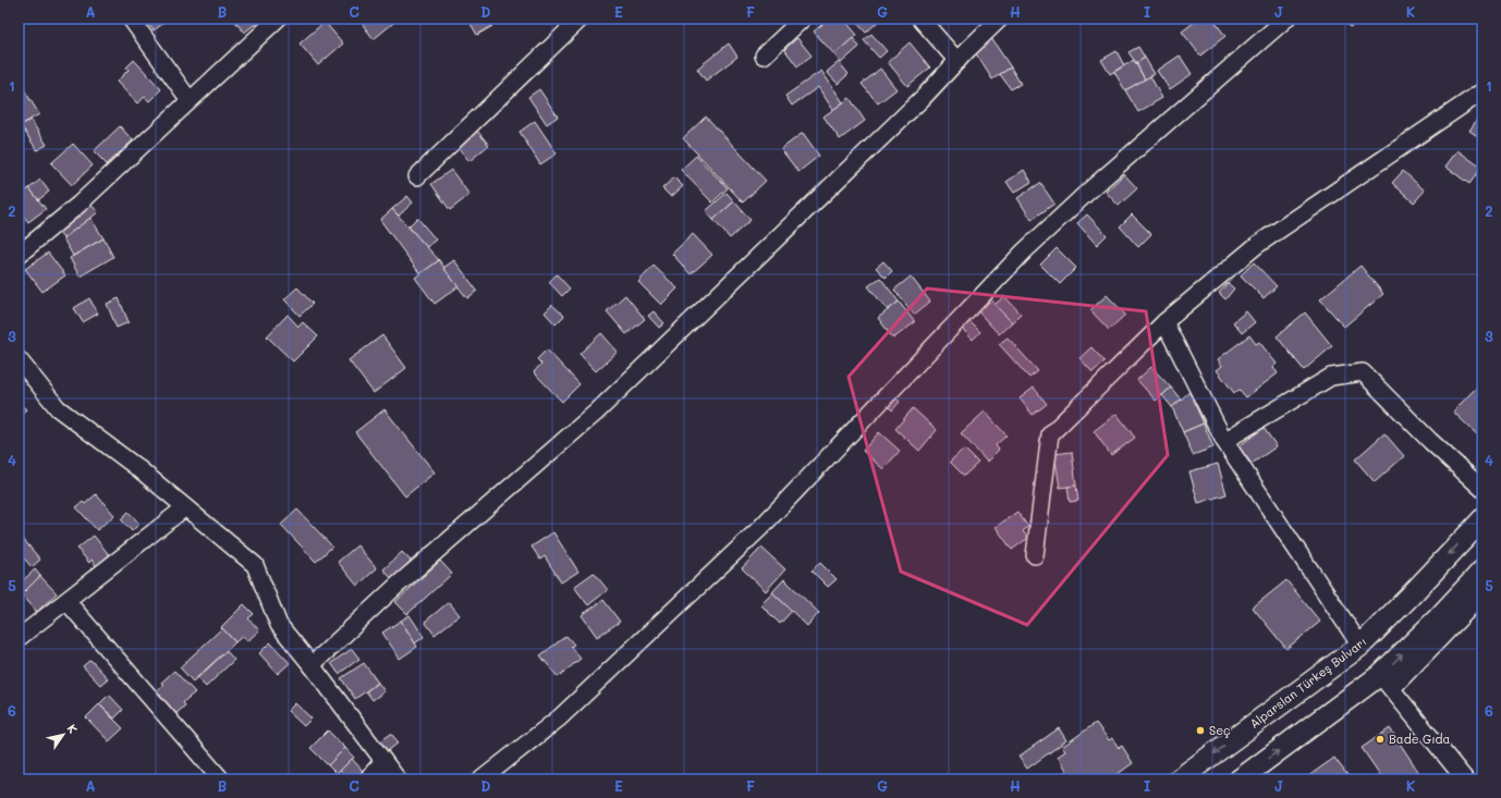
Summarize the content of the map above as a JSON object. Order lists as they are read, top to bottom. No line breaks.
{"streets":{"main road":["Alparslan Türkeş Bulvarı"]},"places":["Seç","Bade Gıda"],"north":"top right","grid":{"columns":["A","B","C","D","E","F","G","H","I","J","K"],"rows":["1","2","3","4","5","6"]}}
